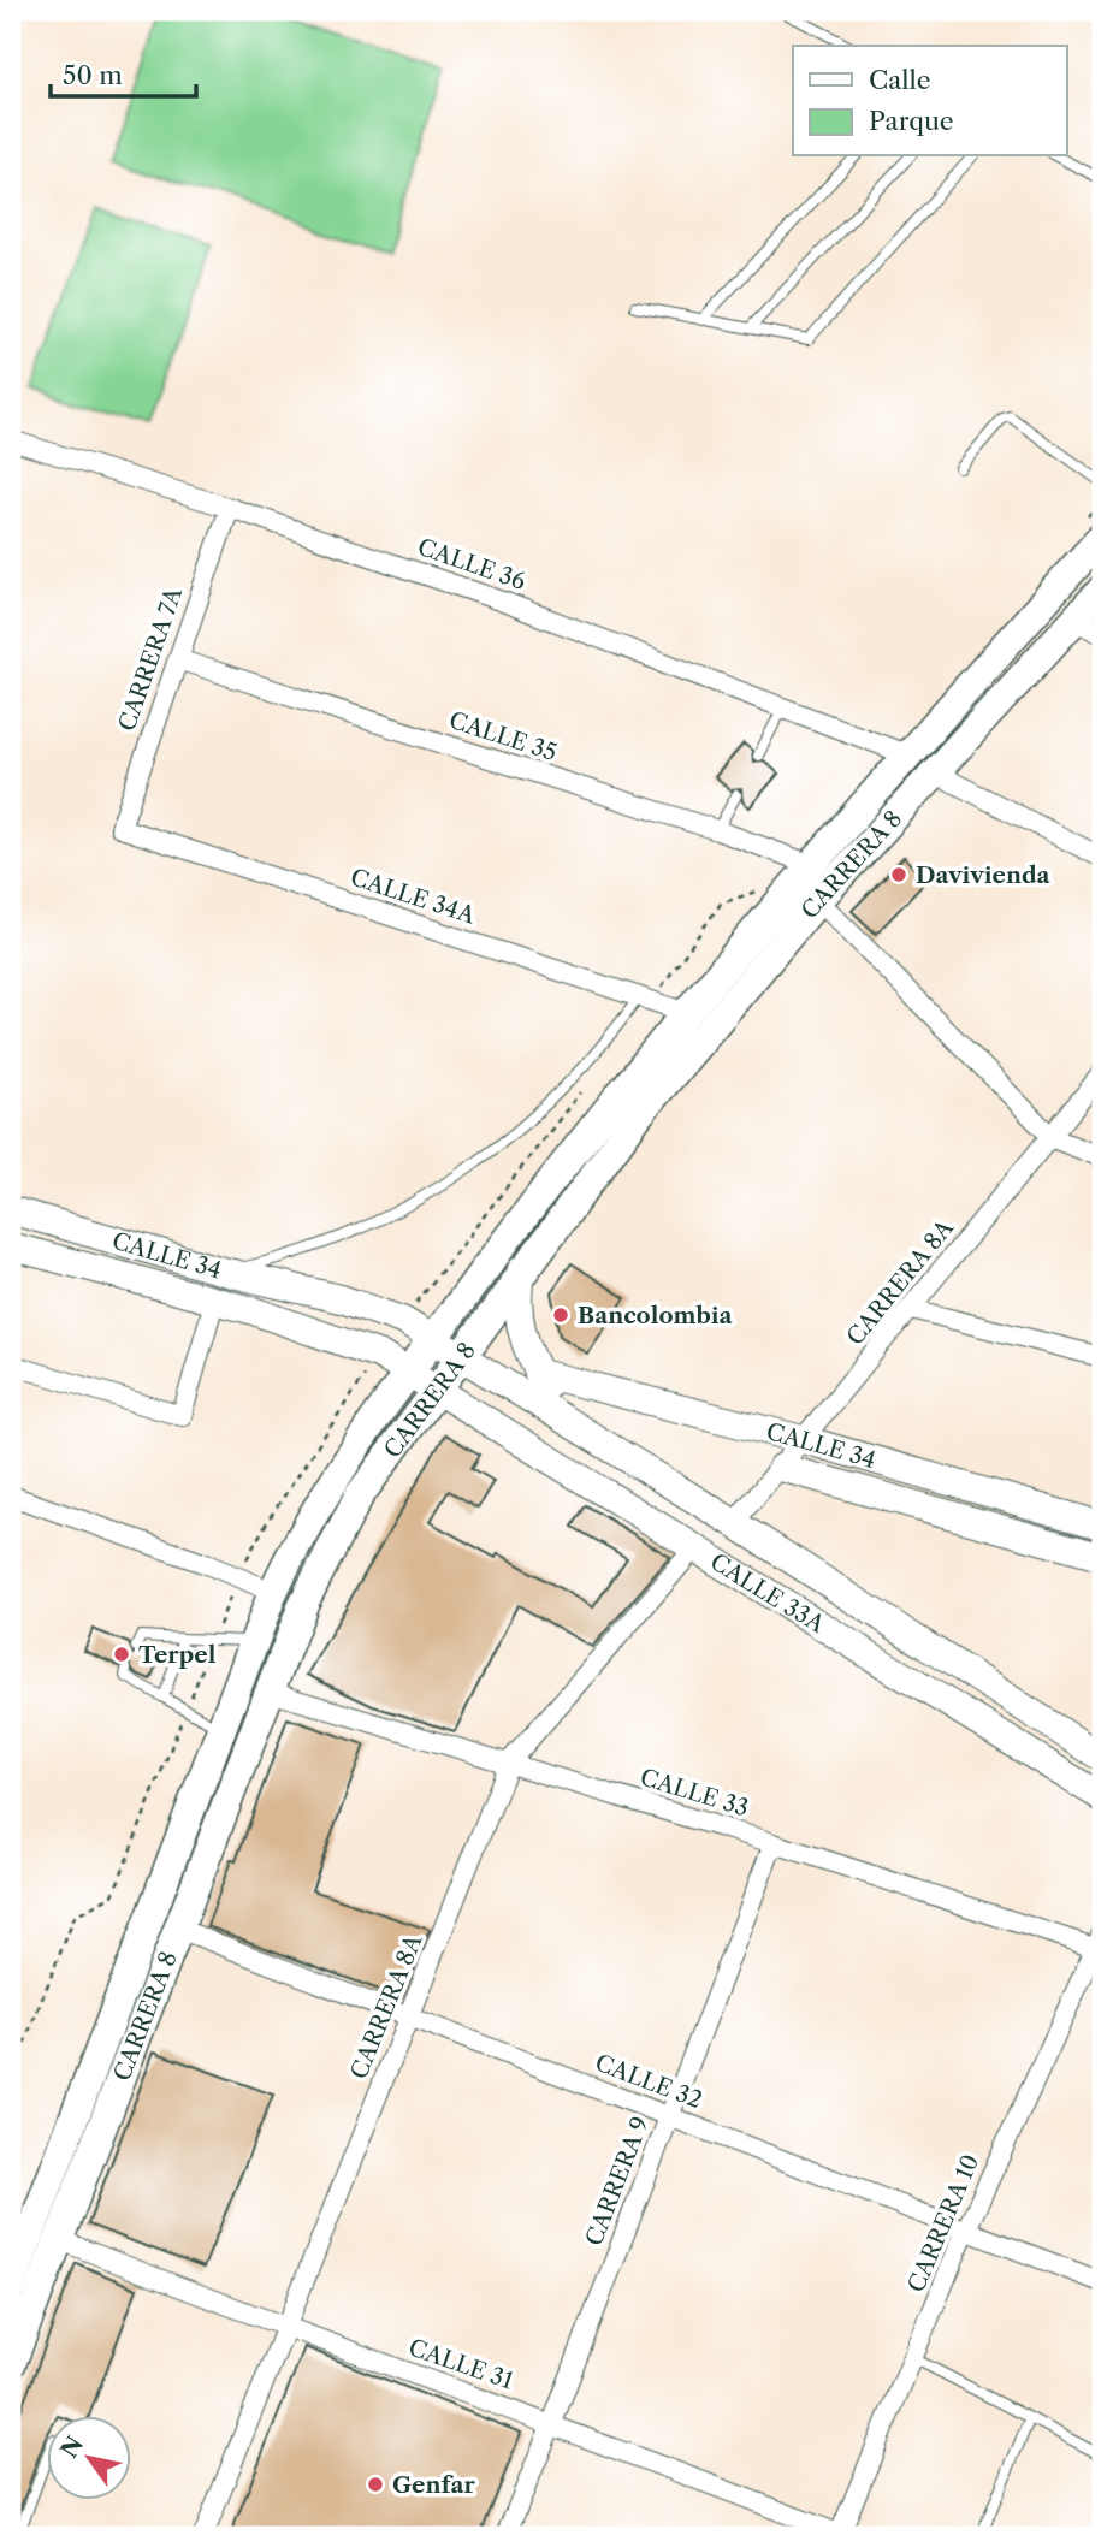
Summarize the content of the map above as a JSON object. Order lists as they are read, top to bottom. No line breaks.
{"streets":{"main road":["CARRERA 8","CALLE 34","CALLE 33A"],"street":["CALLE 36","CARRERA 7A","CALLE 35","CALLE 34A","CARRERA 8A","CALLE 33","CALLE 32","CARRERA 9","CARRERA 10","CALLE 31"]},"crossings":[["CALLE 36","CARRERA 7A"],["CALLE 36","CARRERA 8"],["CARRERA 7A","CALLE 35"],["CARRERA 7A","CALLE 34A"],["CALLE 35","CARRERA 8"],["CARRERA 8","CALLE 34A"],["CARRERA 8","CALLE 34"],["CARRERA 8","CALLE 33A"],["CARRERA 8","CALLE 33"],["CARRERA 8","CALLE 32"],["CARRERA 8","CALLE 31"],["CALLE 34","CARRERA 8A"],["CALLE 34","CALLE 33A"],["CARRERA 8A","CALLE 33A"],["CARRERA 8A","CALLE 33"],["CARRERA 8A","CALLE 32"],["CARRERA 8A","CALLE 31"],["CALLE 33","CARRERA 9"],["CALLE 33","CARRERA 10"],["CALLE 32","CARRERA 9"],["CALLE 32","CARRERA 10"],["CARRERA 9","CALLE 31"],["CARRERA 10","CALLE 31"]],"places":["Davivienda","Bancolombia","Terpel","Genfar"],"legend":["Calle","Parque"],"scale_bar":"50 m","north":"top left"}
